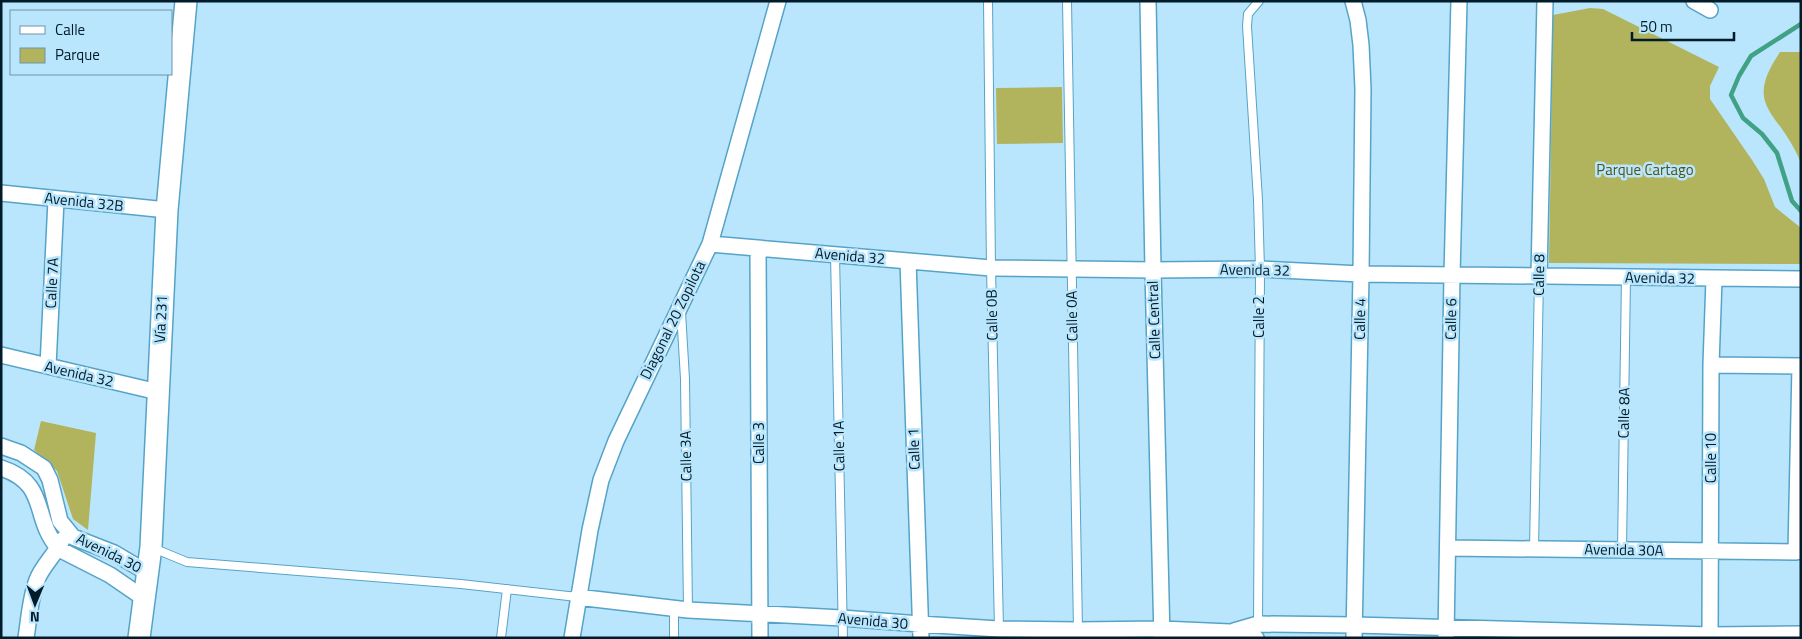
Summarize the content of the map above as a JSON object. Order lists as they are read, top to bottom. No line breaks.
{"streets":{"main road":["Vía 231"],"street":["Avenida 32B","Avenida 32","Calle 8","Calle 7A","Calle 4","Calle 6","Diagonal 20 Zopilota","Calle Central","Calle 3","Calle 1","Calle 10","Avenida 30A","Avenida 30"],"lane":["Calle 0B","Calle 0A","Calle 2","Calle 8A","Calle 1A","Calle 3A"]},"crossings":[["Avenida 32B","Calle 7A"],["Avenida 32B","Vía 231"],["Avenida 32","Calle 8"],["Avenida 32","Calle 7A"],["Avenida 32","Calle 0B"],["Avenida 32","Calle 0A"],["Avenida 32","Calle 2"],["Avenida 32","Vía 231"],["Avenida 32","Calle 4"],["Avenida 32","Calle 6"],["Avenida 32","Diagonal 20 Zopilota"],["Avenida 32","Calle Central"],["Avenida 32","Calle 8A"],["Avenida 32","Calle 3"],["Avenida 32","Calle 1A"],["Avenida 32","Calle 1"],["Avenida 32","Calle 10"],["Calle 8","Avenida 30A"],["Calle 0B","Avenida 30"],["Calle 0A","Avenida 30"],["Calle 2","Avenida 30"],["Vía 231","Avenida 30"],["Calle 4","Avenida 30"],["Calle 6","Avenida 30A"],["Calle 6","Avenida 30"],["Diagonal 20 Zopilota","Calle 3A"],["Diagonal 20 Zopilota","Avenida 30"],["Calle Central","Avenida 30"],["Calle 8A","Avenida 30A"],["Calle 3","Avenida 30"],["Calle 1A","Avenida 30"],["Calle 1","Avenida 30"],["Calle 3A","Avenida 30"],["Calle 10","Avenida 30A"],["Calle 10","Avenida 30"]],"parks":["Parque Cartago"],"legend":["Calle","Parque"],"scale_bar":"50 m","north":"bottom"}
